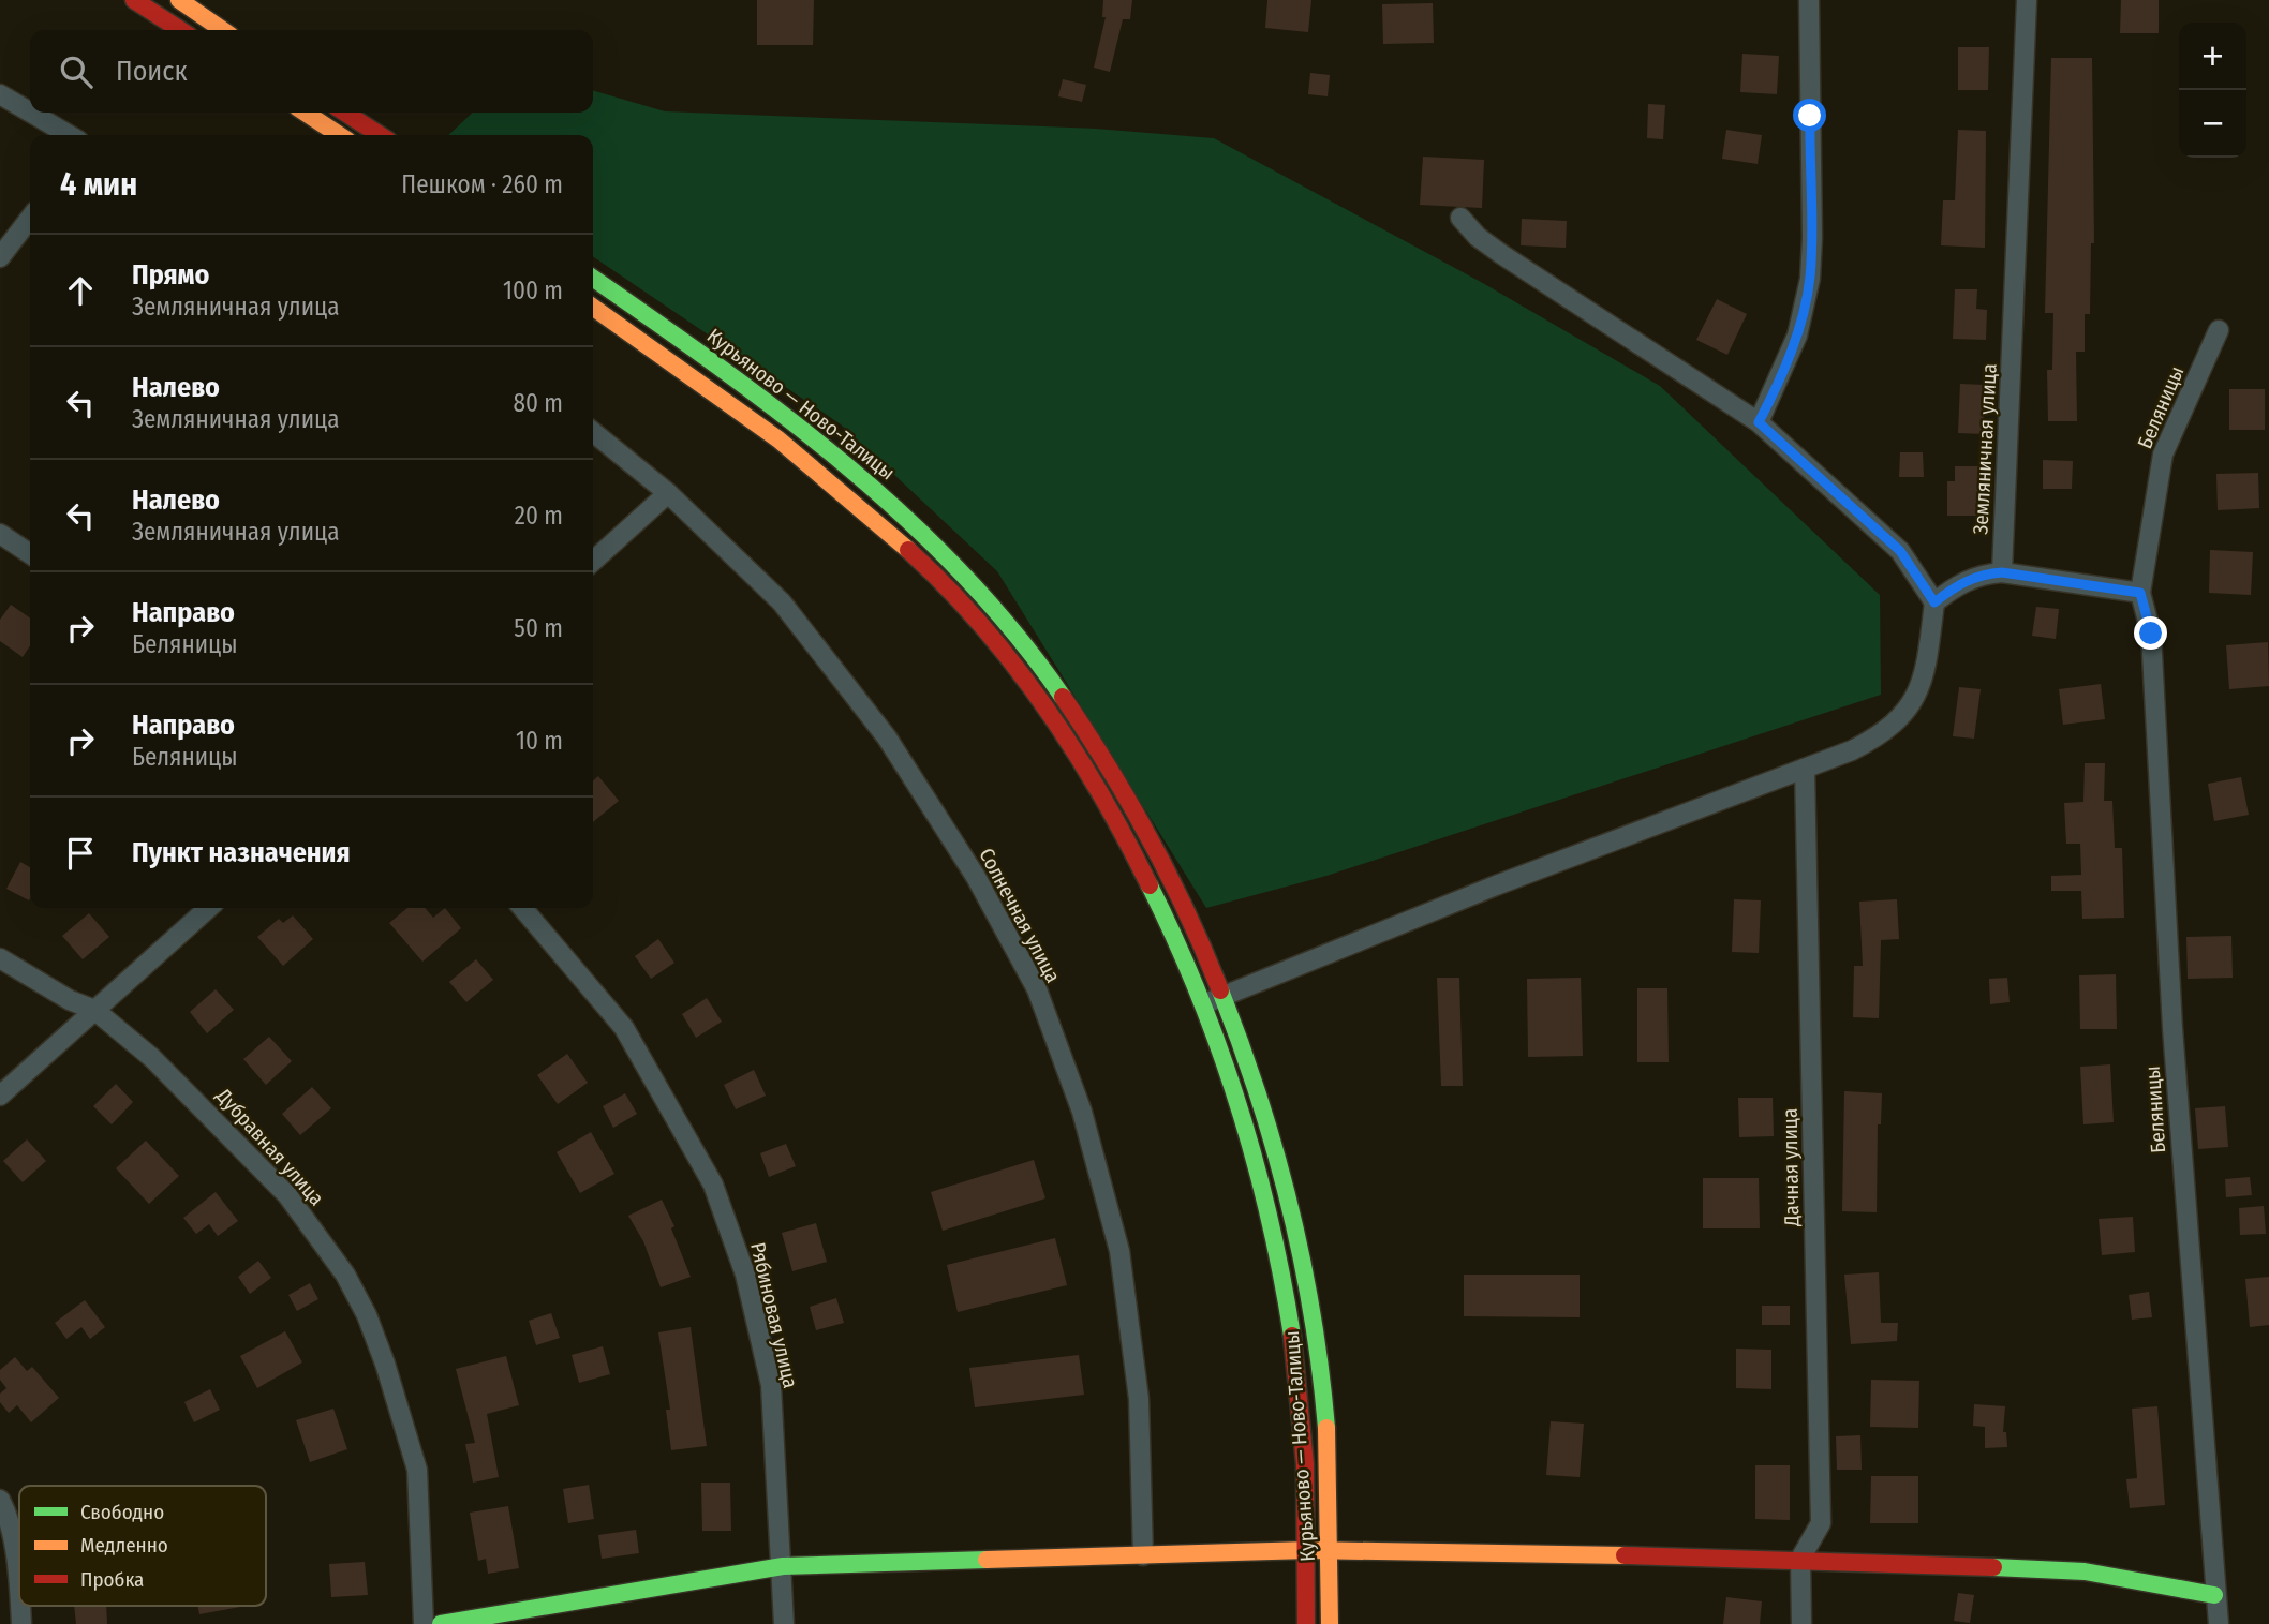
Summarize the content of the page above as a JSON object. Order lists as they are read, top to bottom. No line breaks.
{"streets":{"main road":["Курьяново — Ново-Талицы"],"street":["Беляницы","Земляничная улица","Солнечная улица","Дубравная улица","Дачная улица","Рябиновая улица"]},"legend":["Свободно","Медленно","Пробка"],"page":{"map_buttons":["+","−"],"search":"Поиск","heading":["4 мин","Пешком · 260 m"],"list":[["Прямо","Земляничная улица","100 m"],["Налево","Земляничная улица","80 m"],["Налево","Земляничная улица","20 m"],["Направо","Беляницы","50 m"],["Направо","Беляницы","10 m"],"Пункт назначения"]}}
